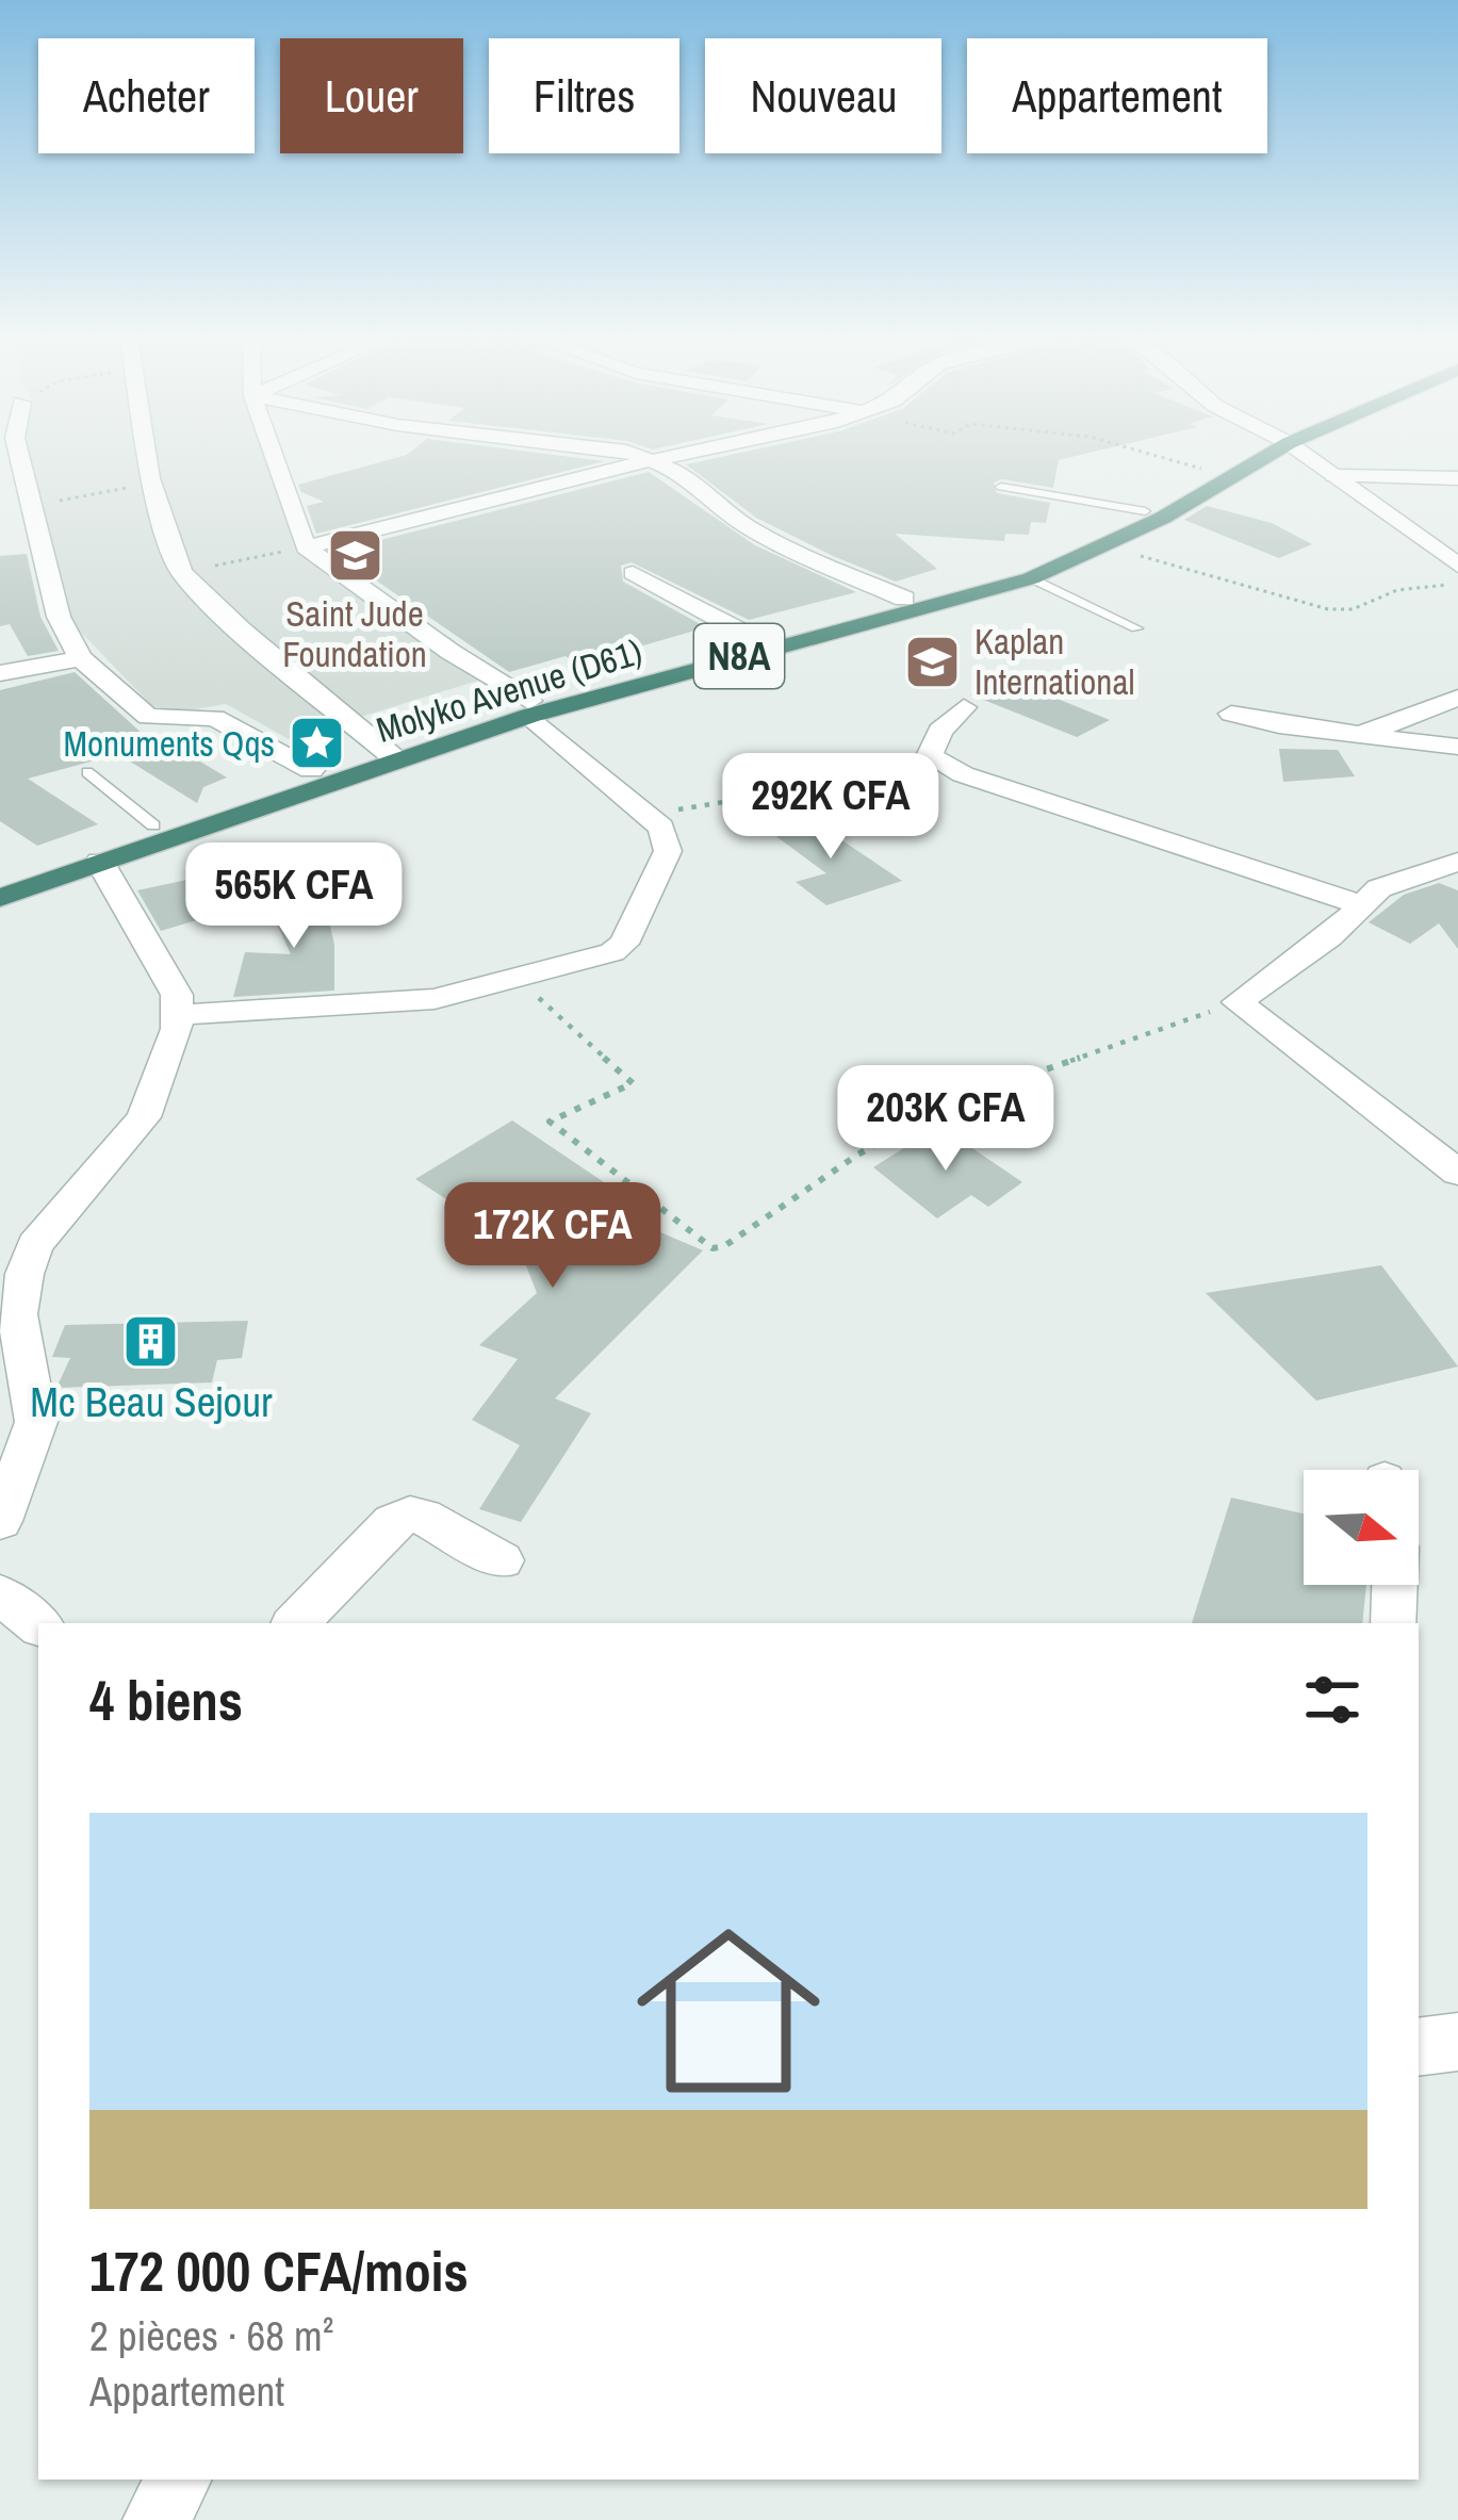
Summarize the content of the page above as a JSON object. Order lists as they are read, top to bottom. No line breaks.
{"streets":{"highway":["N8A","Molyko Avenue (D61)"]},"places":{"school or university":["Saint Jude Foundation","Kaplan International"],"place":["Monuments Qqs"],"building":["Mc Beau Sejour"]},"north":"right","page":{"chip":["Acheter","Louer","Filtres","Nouveau","Appartement"],"price":["292K CFA","565K CFA","203K CFA","172K CFA"],"heading":"4 biens","list":[{"name":"172 000 CFA/mois","note":"2 pièces · 68 m² · Appartement"}]}}
